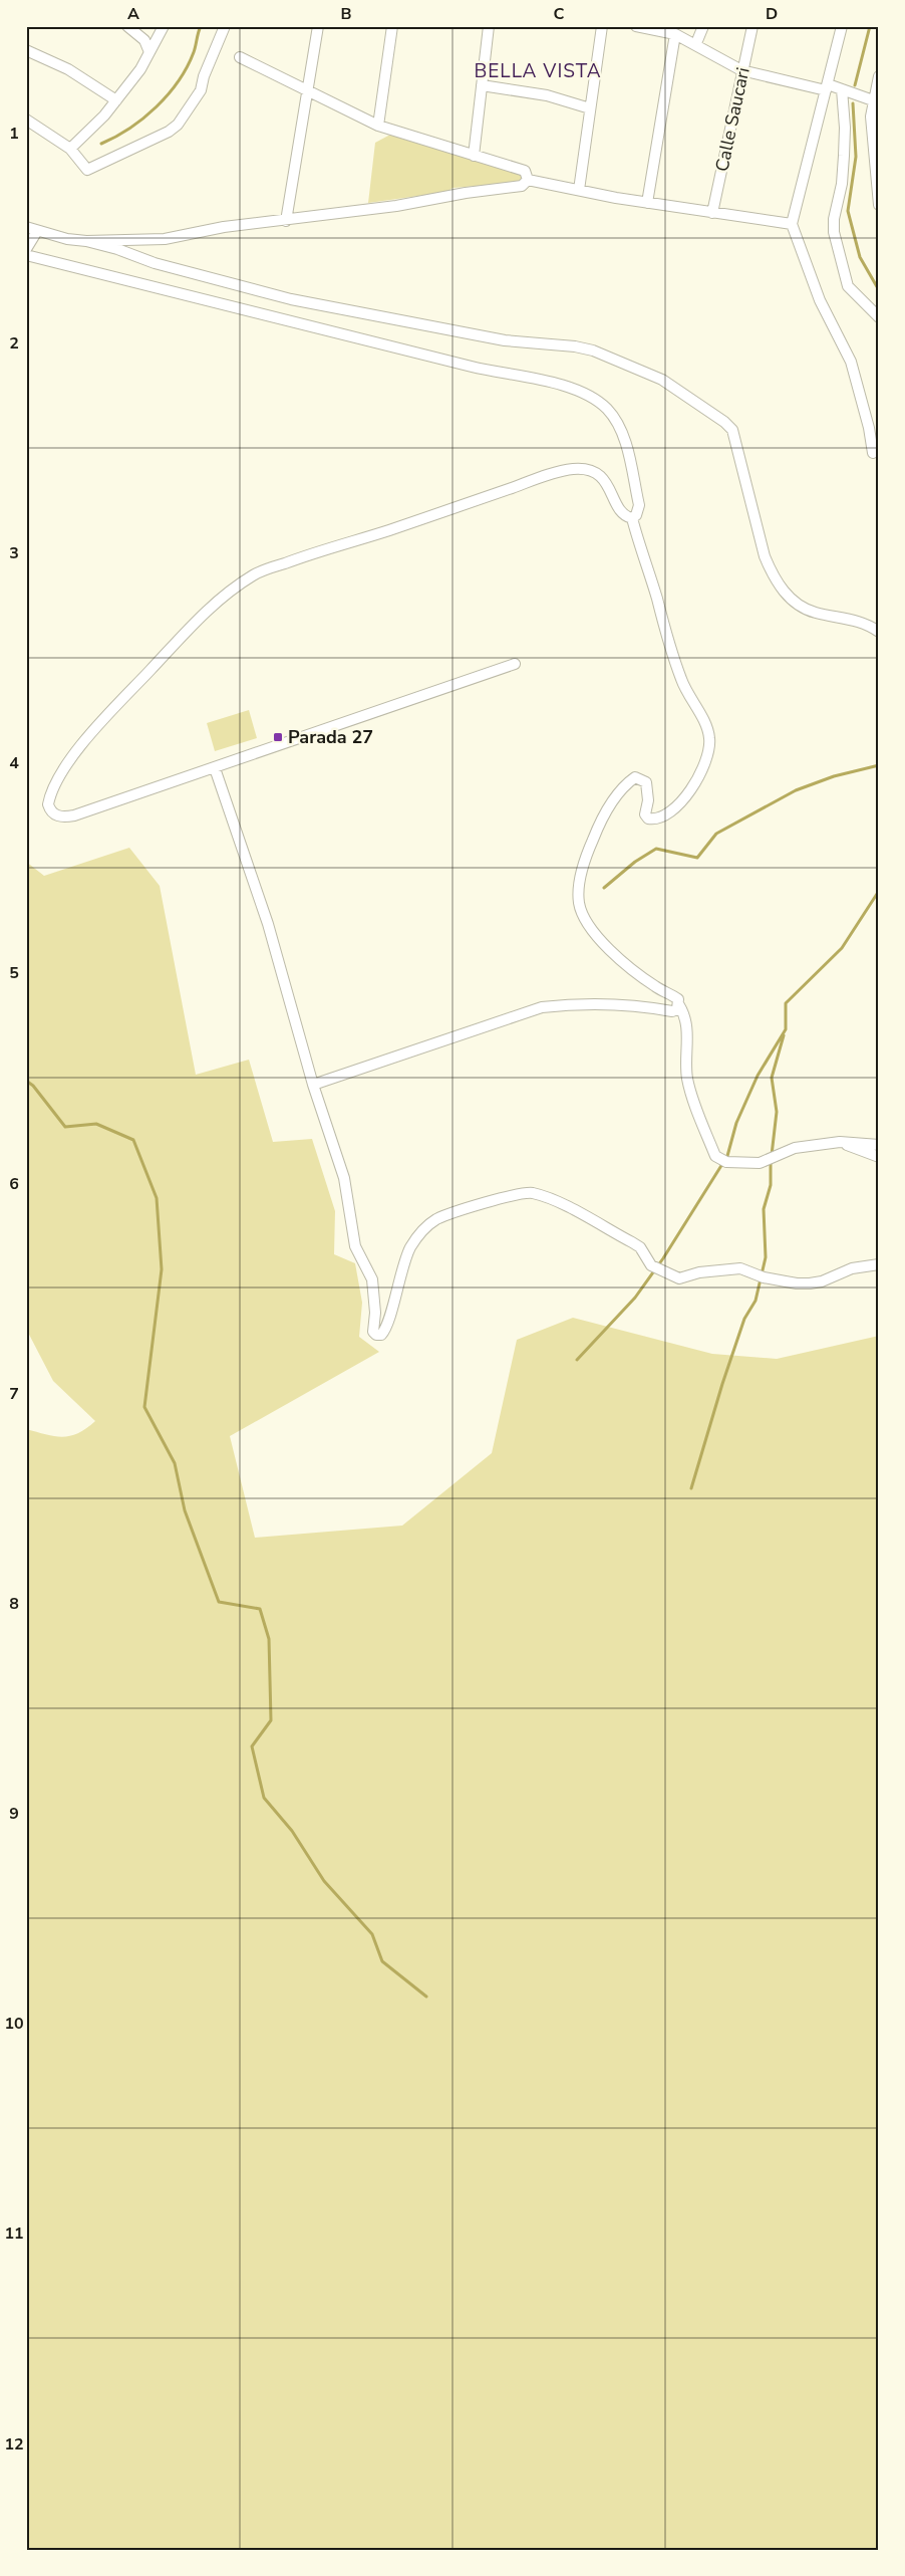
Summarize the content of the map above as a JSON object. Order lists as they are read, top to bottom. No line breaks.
{"streets":{"street":["Calle Saucari"]},"districts":["BELLA VISTA"],"places":{"transit":["Parada 27"]},"grid":{"columns":["A","B","C","D"],"rows":["1","2","3","4","5","6","7","8","9","10","11","12"]}}
